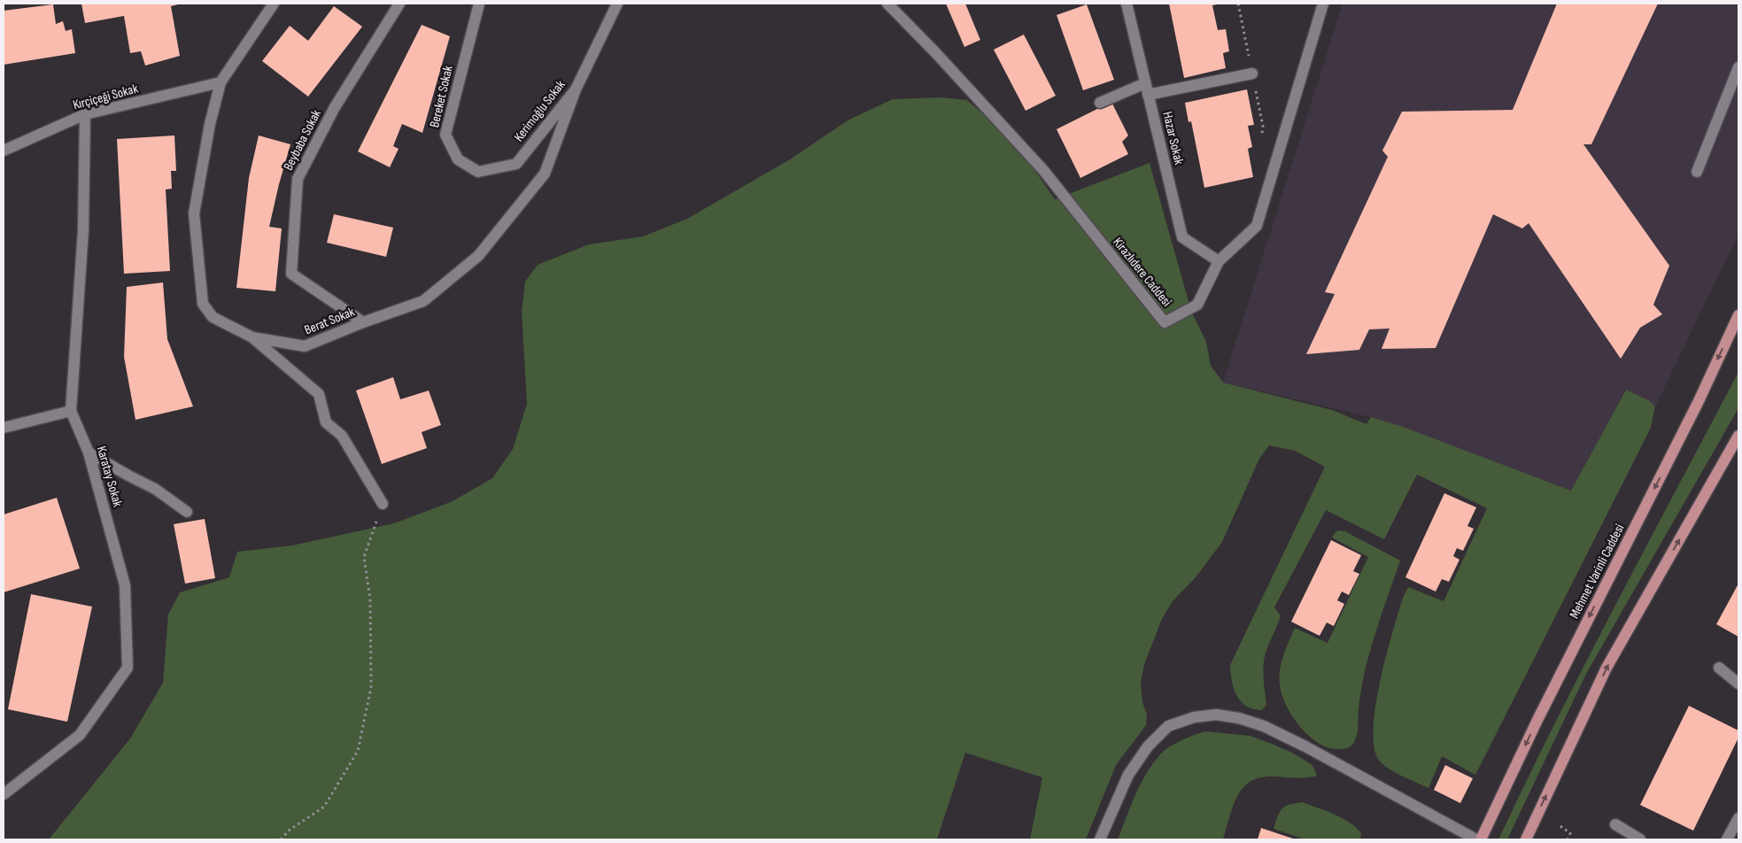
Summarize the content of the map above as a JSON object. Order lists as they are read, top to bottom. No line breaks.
{"streets":{"main road":["Mehmet Varinli Caddesi"],"street":["Kırçiçeği Sokak","Bereket Sokak","Kerimoğlu Sokak","Hazar Sokak","Beybaba Sokak","Kirazlıdere Caddesi","Berat Sokak","Karatay Sokak"]},"crossings":[["Kırçiçeği Sokak","Berat Sokak"],["Kırçiçeği Sokak","Karatay Sokak"],["Bereket Sokak","Kerimoğlu Sokak"],["Kerimoğlu Sokak","Berat Sokak"],["Hazar Sokak","Kirazlıdere Caddesi"],["Beybaba Sokak","Berat Sokak"]]}
